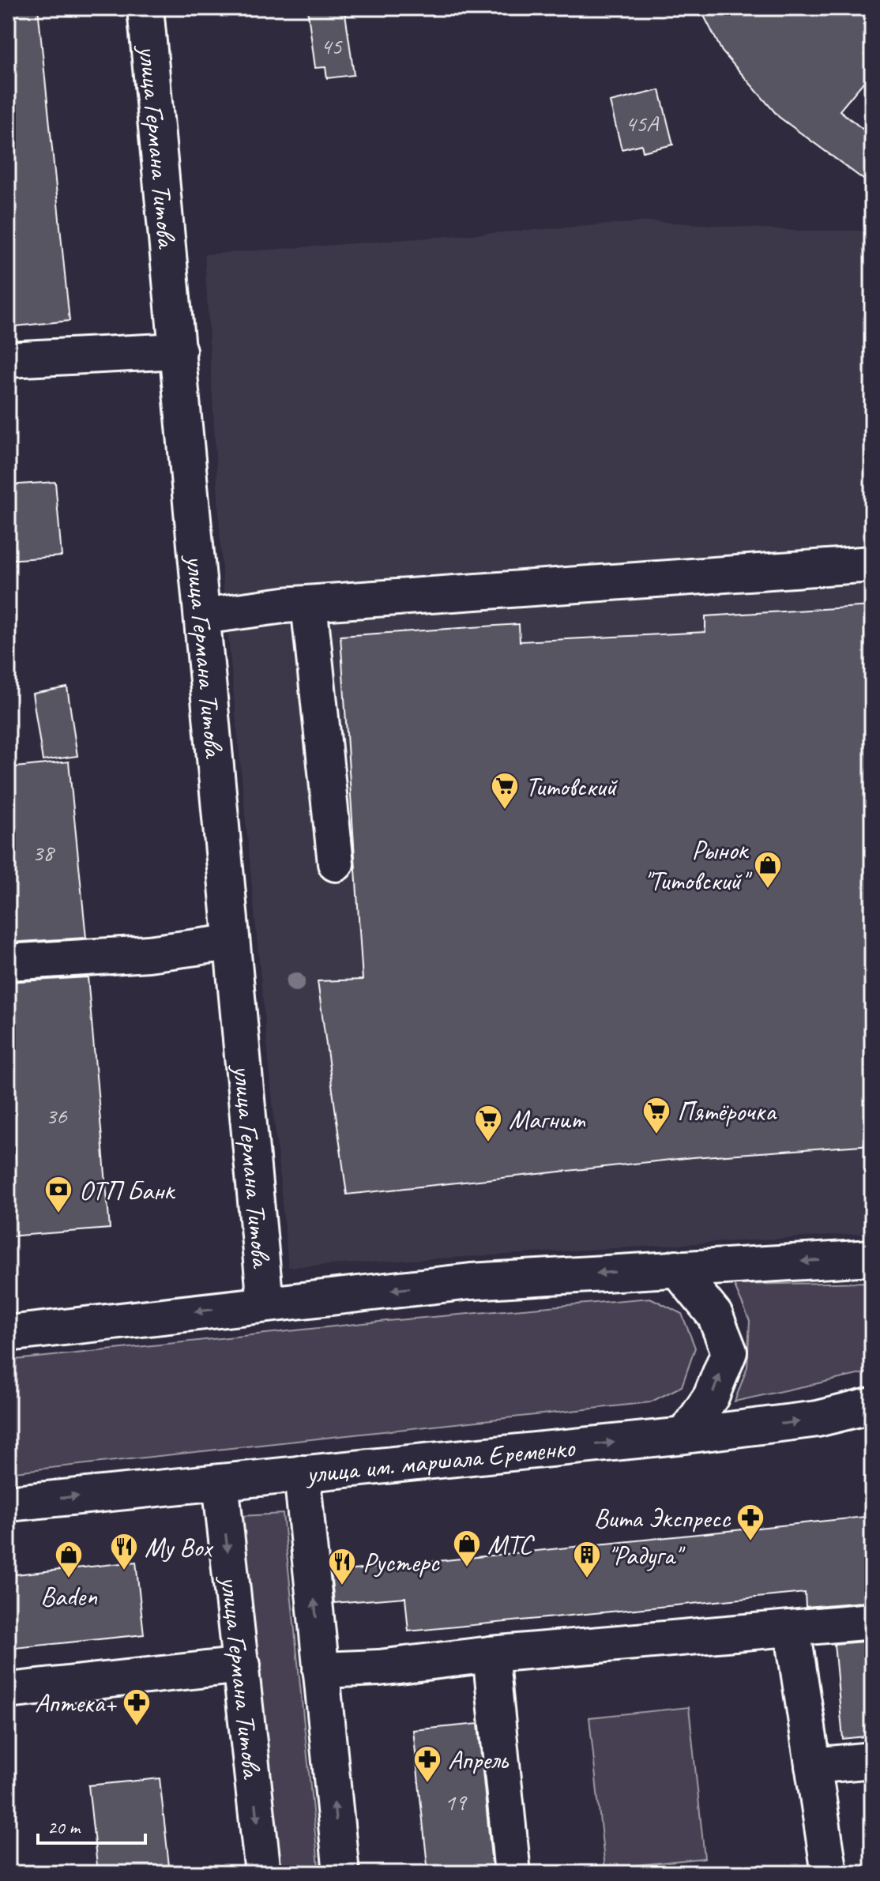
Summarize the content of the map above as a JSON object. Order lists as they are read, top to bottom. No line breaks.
{"streets":{"main road":["улица Германа Титова","улица им. маршала Еременко"]},"crossings":[["улица Германа Титова","улица им. маршала Еременко"]],"places":{"supermarket":["Титовский","Пятёрочка","Магнит"],"shop":["Рынок \"Титовский\"","МТС","Baden"],"bank":["ОТП Банк"],"pharmacy":["Вита Экспресс","Аптека+","Апрель"],"restaurant":["My Box","Рустерс"],"building":["\"Радуга\""]},"house_numbers":["45","45А","38","36","19"],"scale_bar":"20 m"}
